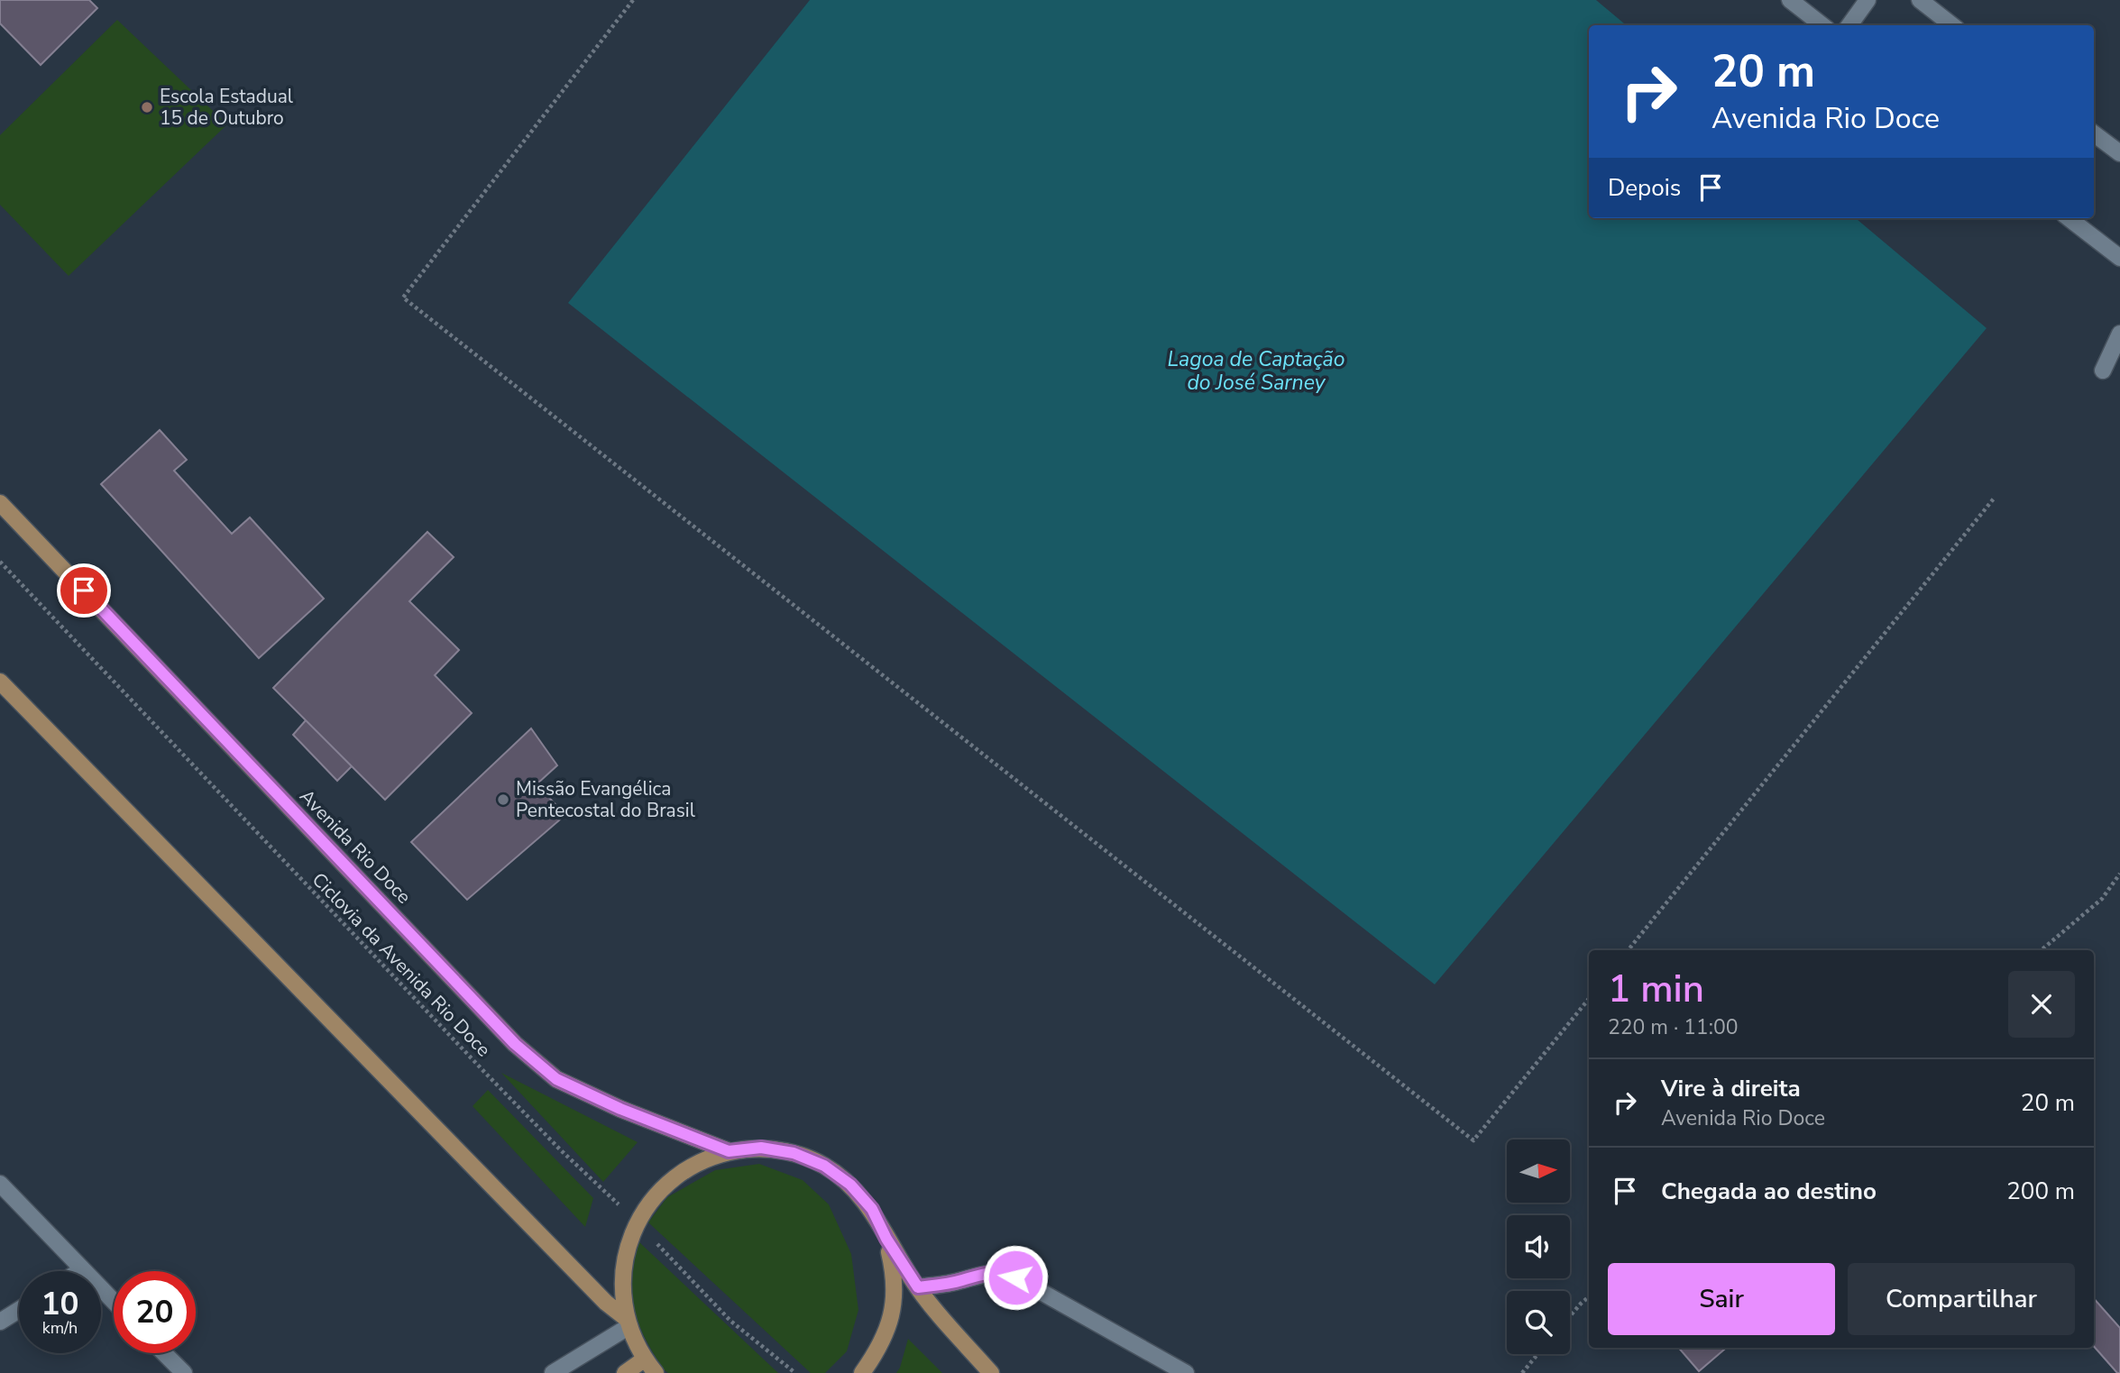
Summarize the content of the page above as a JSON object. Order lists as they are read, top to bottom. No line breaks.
{"streets":{"main road":["Avenida Rio Doce"],"path":["Ciclovia da Avenida Rio Doce"]},"crossings":[["Avenida Rio Doce","Ciclovia da Avenida Rio Doce"]],"water":["Lagoa de Captação do José Sarney"],"places":["Escola Estadual 15 de Outubro","Missão Evangélica Pentecostal do Brasil"],"north":"right","page":{"turn":["20 m","Avenida Rio Doce"],"then":"Depois","heading":["1 min","220 m · 11:00"],"list":[{"name":"Vire à direita","note":"Avenida Rio Doce","value":"20 m"},{"name":"Chegada ao destino","value":"200 m"}],"buttons":["Sair","Compartilhar"],"speed":"10 km/h","limit":"20"}}
